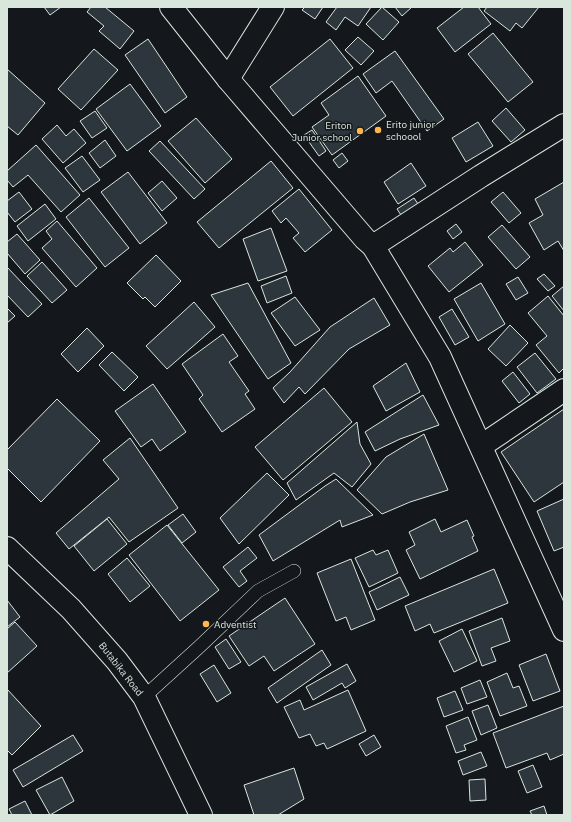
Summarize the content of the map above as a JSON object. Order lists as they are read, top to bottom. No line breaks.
{"streets":{"street":["Butabika Road"]},"places":["Erito junior schoool","Eriton Junior school","Adventist"]}
